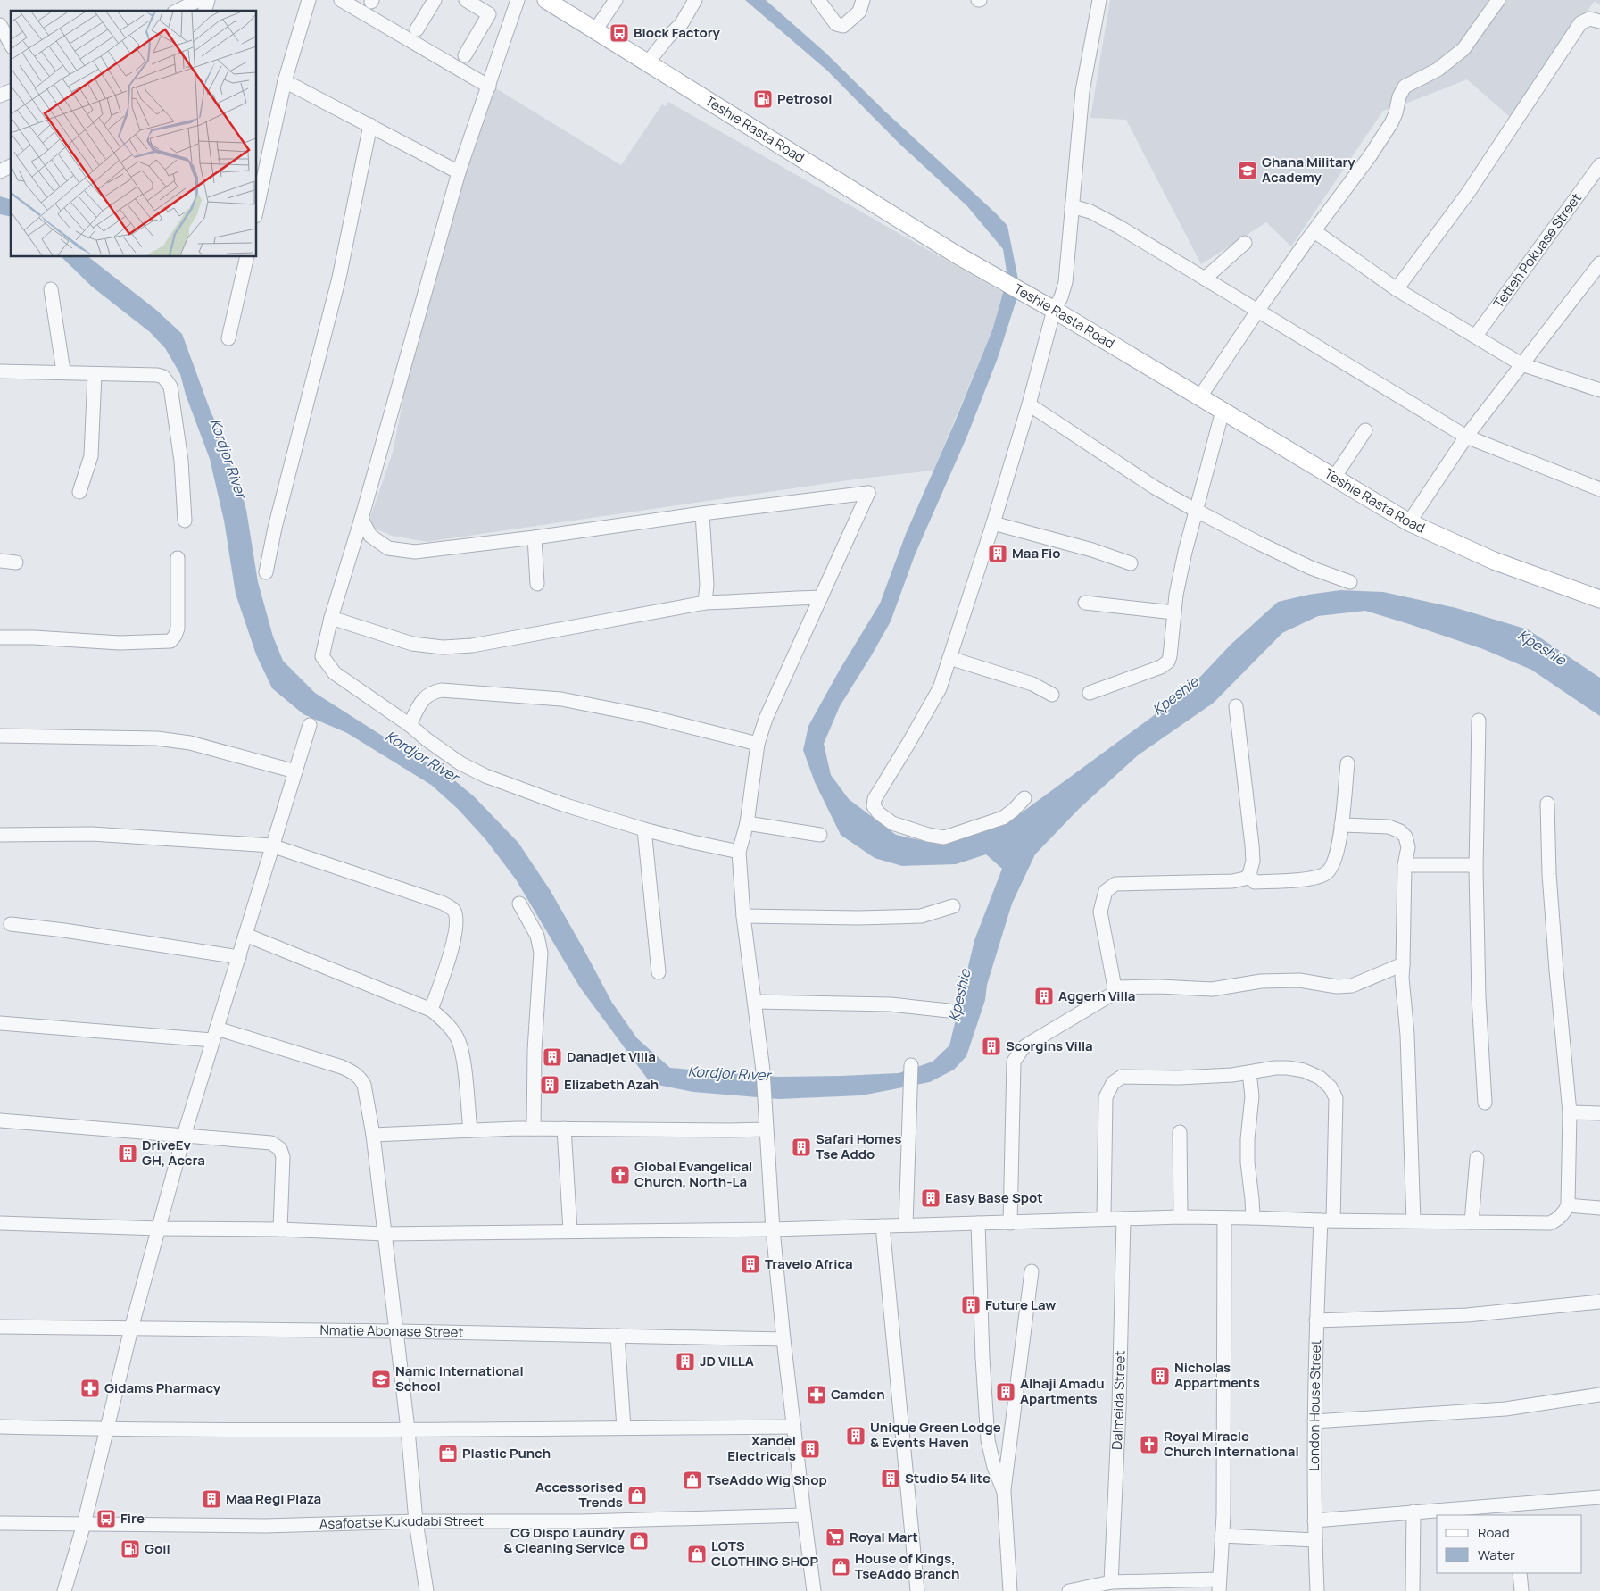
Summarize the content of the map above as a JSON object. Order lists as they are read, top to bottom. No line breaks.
{"streets":{"main road":["Teshie Rasta Road"],"street":["Tetteh Pokuase Street","Nmatie Abonase Street","Dalmeida Street","London House Street","Asafoatse Kukudabi Street"]},"water":["Kordjor River","Kpeshie"],"places":{"bus stop":["Block Factory","Fire"],"fuel station":["Petrosol","Goil"],"school or university":["Ghana Military Academy","Namic International School"],"building":["Maa Fio","Aggerh Villa","Scorgins Villa","Danadjet Villa","Elizabeth Azah","Safari Homes Tse Addo","DriveEv GH, Accra","Easy Base Spot","Travelo Africa","Future Law","JD VILLA","Nicholas Appartments","Alhaji Amadu Apartments","Unique Green Lodge & Events Haven","Xandel Electricals","Studio 54 lite","Maa Regi Plaza"],"church":["Global Evangelical Church, North-La","Royal Miracle Church International"],"pharmacy":["Gidams Pharmacy","Camden"],"office":["Plastic Punch"],"shop":["TseAddo Wig Shop","Accessorised Trends","CG Dispo Laundry & Cleaning Service","LOTS CLOTHING SHOP","House of Kings, TseAddo Branch"],"supermarket":["Royal Mart"]},"legend":["Road","Water"]}
